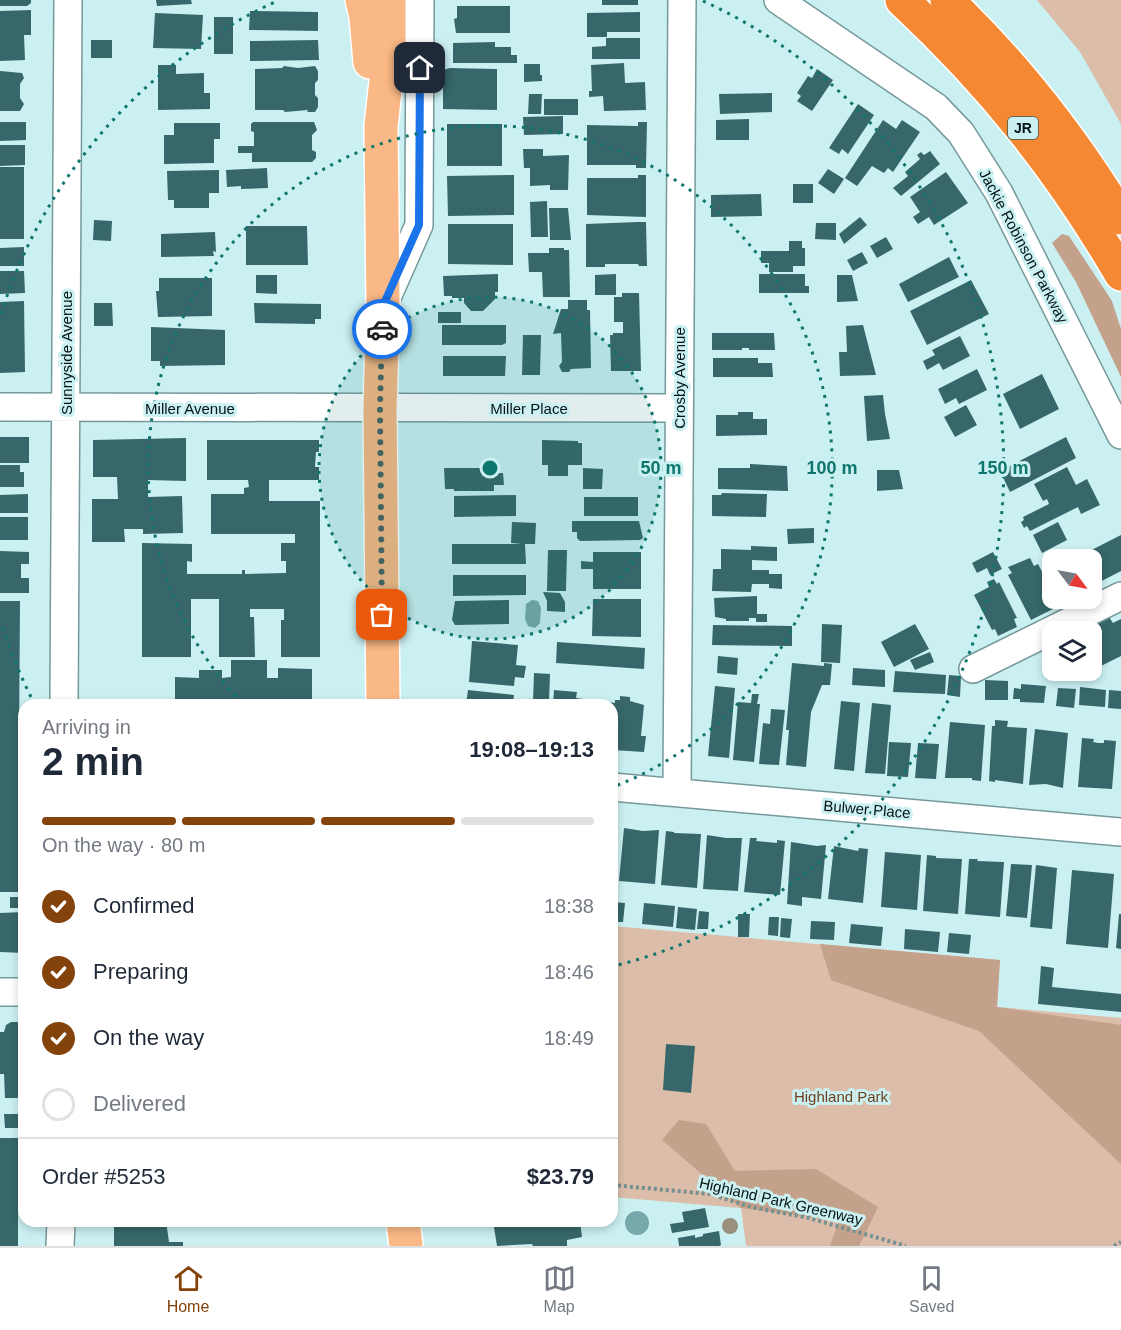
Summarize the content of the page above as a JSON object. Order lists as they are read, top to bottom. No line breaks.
{"streets":{"highway":["JR"],"street":["Jackie Robinson Parkway","Sunnyside Avenue","Crosby Avenue","Miller Avenue","Miller Place","Bulwer Place"],"path":["Highland Park Greenway"]},"crossings":[["Sunnyside Avenue","Miller Avenue"],["Crosby Avenue","Miller Place"],["Crosby Avenue","Bulwer Place"],["Miller Avenue","Miller Place"]],"parks":["Highland Park"],"north":"bottom right","page":{"heading":["2 min","Arriving in","19:08–19:13"],"panel":["Order #5253","$23.79"],"bar":"On the way · 80 m","list":[["Confirmed","18:38"],["Preparing","18:46"],["On the way","18:49"],"Delivered"],"tabs":["Home","Map","Saved"]},"rings":["50 m","100 m","150 m"]}
